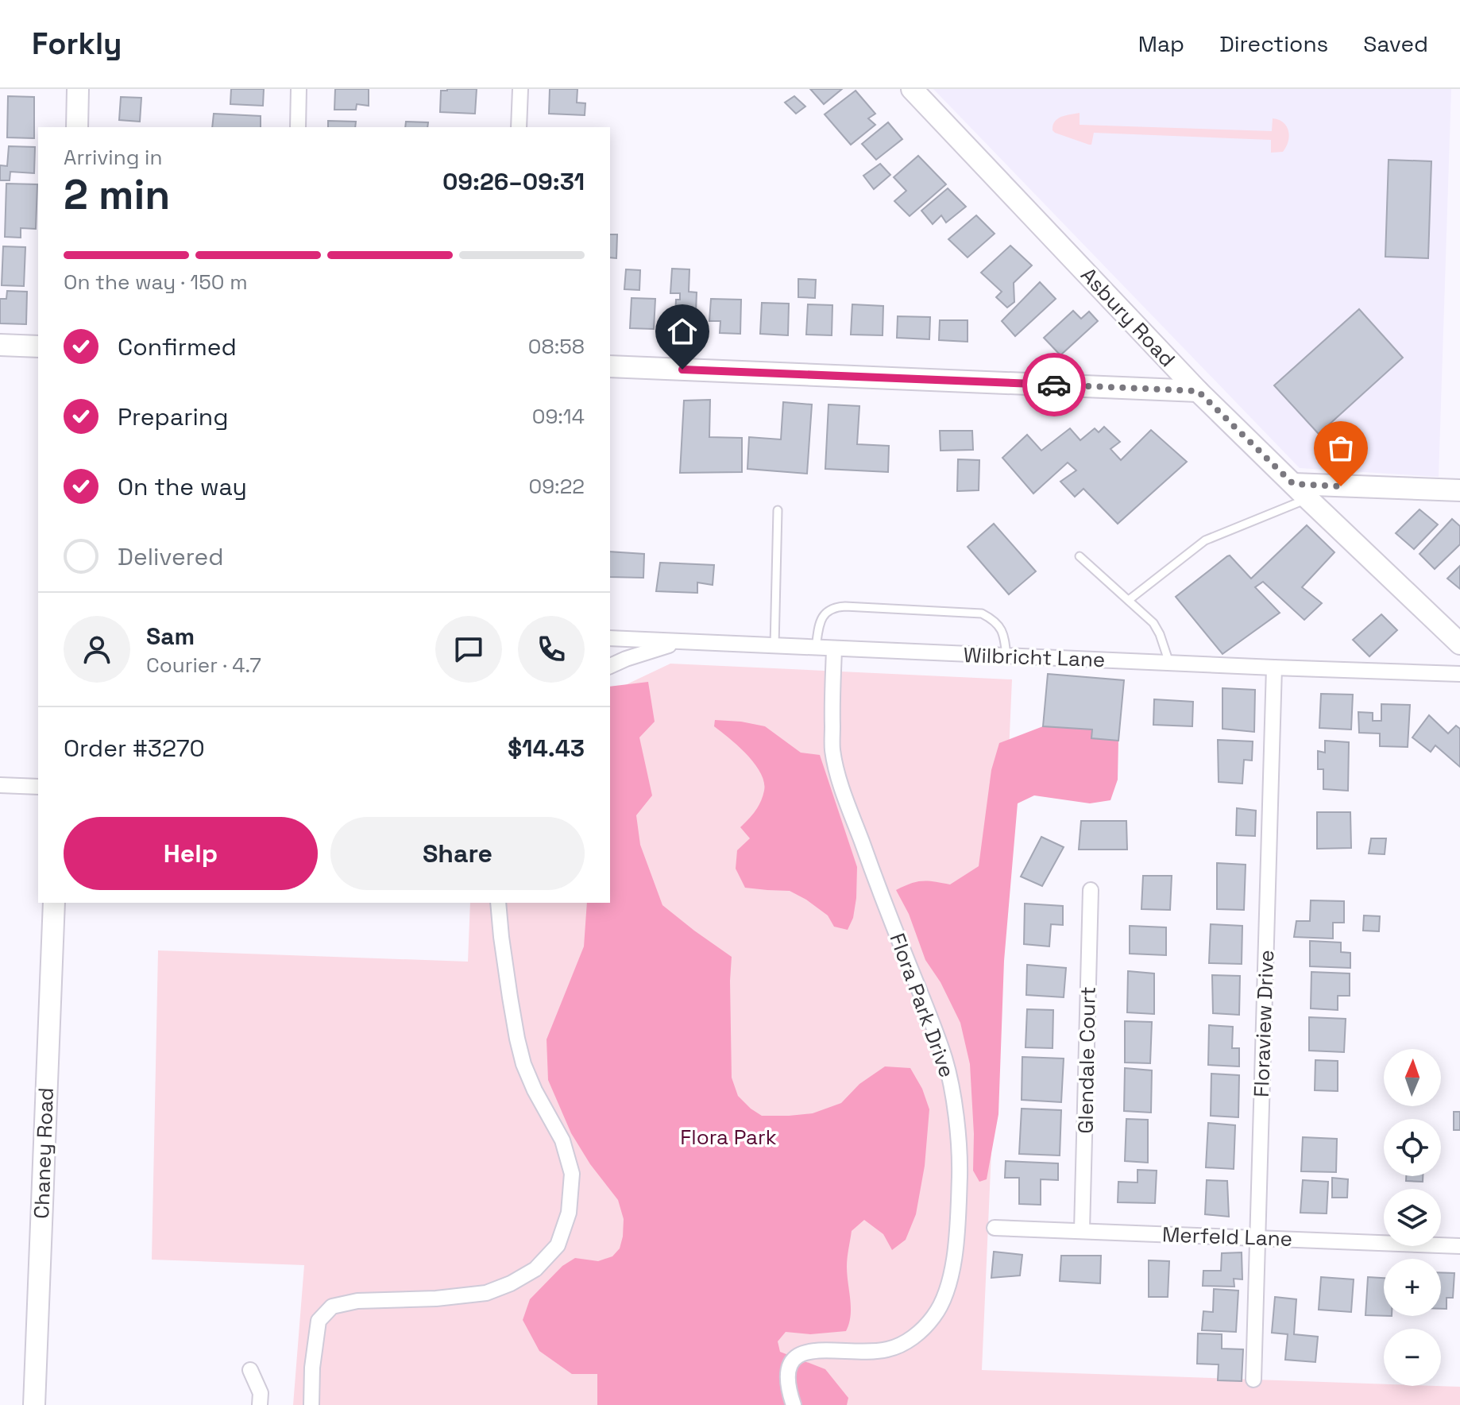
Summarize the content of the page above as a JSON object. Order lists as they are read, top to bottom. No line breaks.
{"streets":{"street":["Asbury Road","Wilbricht Lane","Flora Park Drive","Floraview Drive","Glendale Court","Chaney Road","Merfeld Lane"]},"crossings":[["Wilbricht Lane","Flora Park Drive"],["Wilbricht Lane","Floraview Drive"],["Floraview Drive","Merfeld Lane"],["Glendale Court","Merfeld Lane"]],"parks":["Flora Park"],"north":"top","page":{"header":"Forkly","nav":["Map","Directions","Saved"],"heading":["2 min","Arriving in","09:26–09:31"],"panel":["Sam","Courier · 4.7","Order #3270","$14.43"],"bar":"On the way · 150 m","list":[["Confirmed","08:58"],["Preparing","09:14"],["On the way","09:22"],"Delivered"],"buttons":["Help","Share"],"map_buttons":["+","−"]}}
